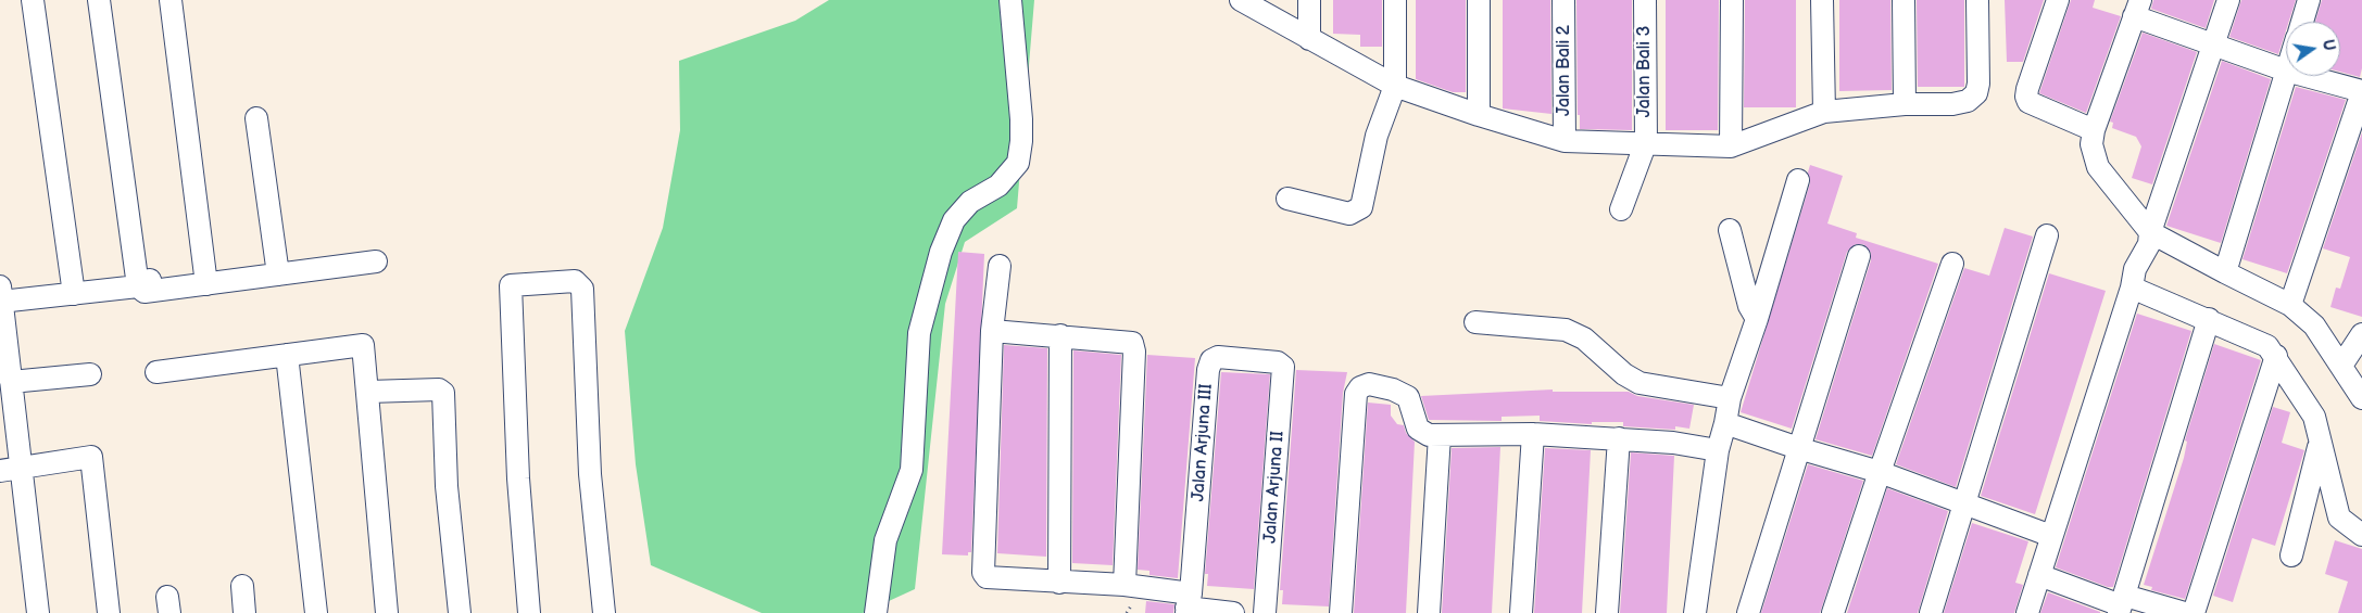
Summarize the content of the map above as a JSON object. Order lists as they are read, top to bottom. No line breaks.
{"streets":{"street":["Jalan Bali 2","Jalan Bali 3","Jalan Arjuna III","Jalan Arjuna II"]},"crossings":[["Jalan Arjuna III","Jalan Arjuna II"]],"north":"right"}
